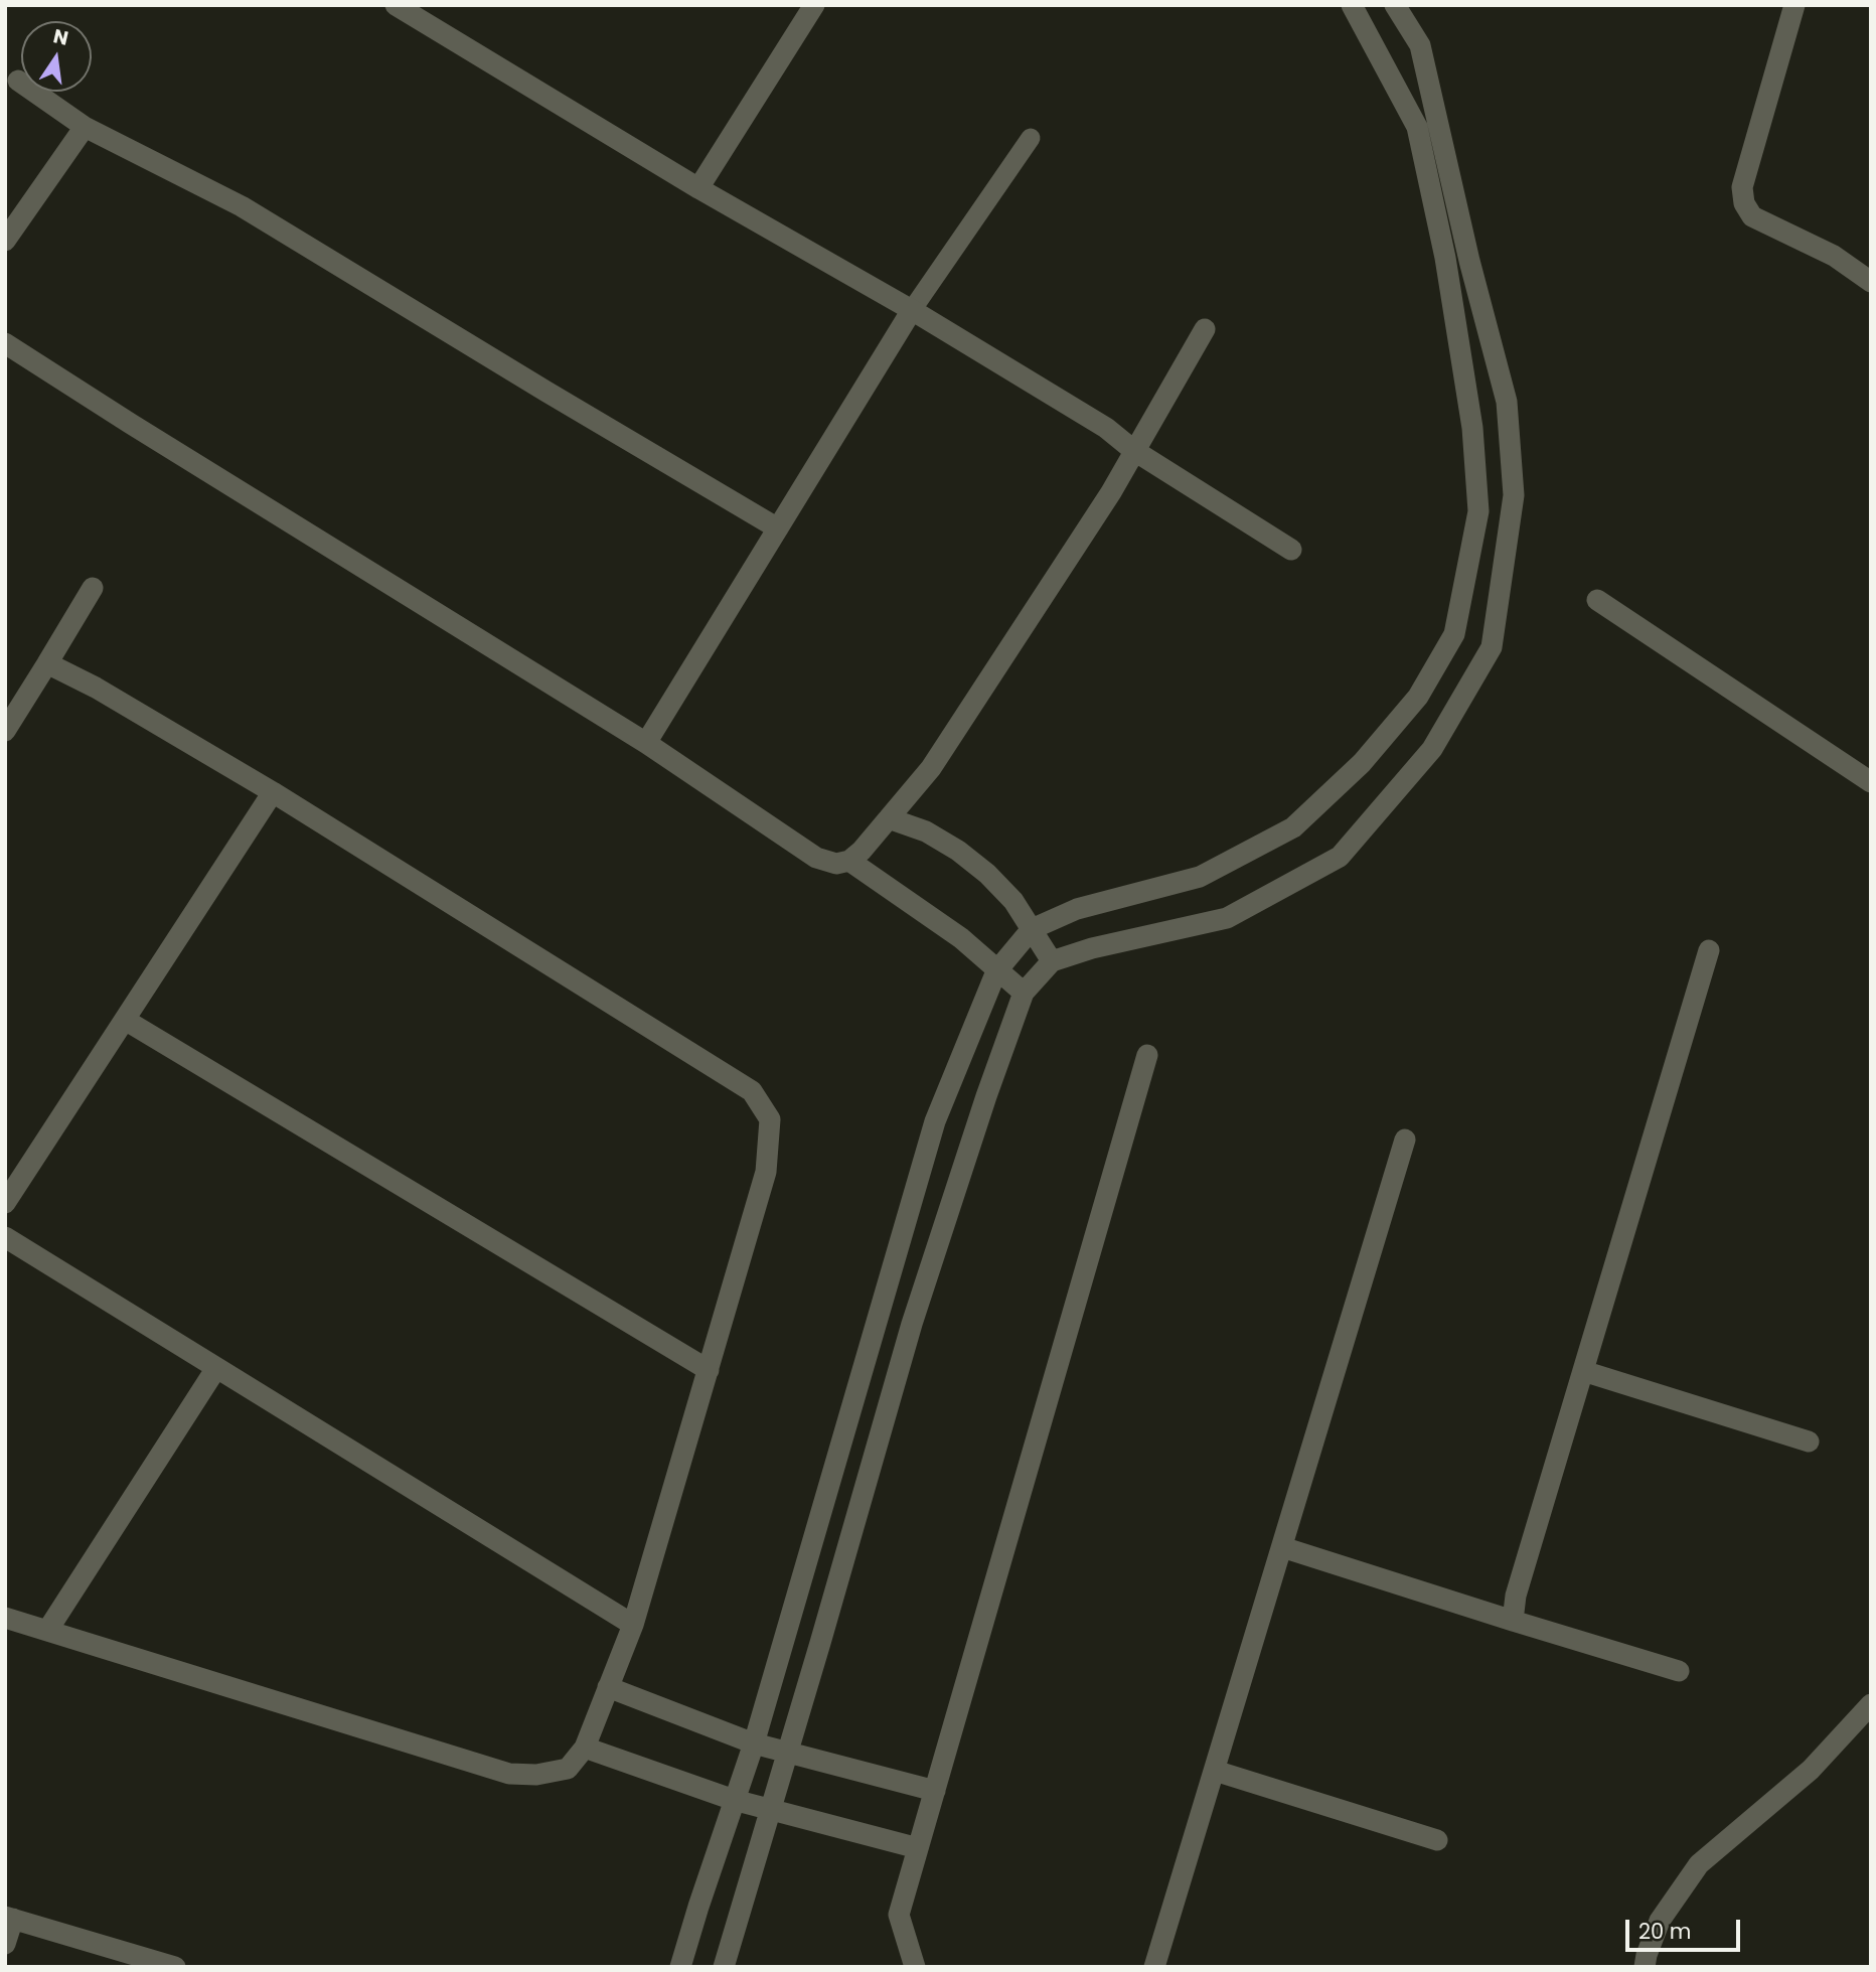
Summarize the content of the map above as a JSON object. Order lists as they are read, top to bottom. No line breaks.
{"scale_bar":"20 m","north":"top"}
